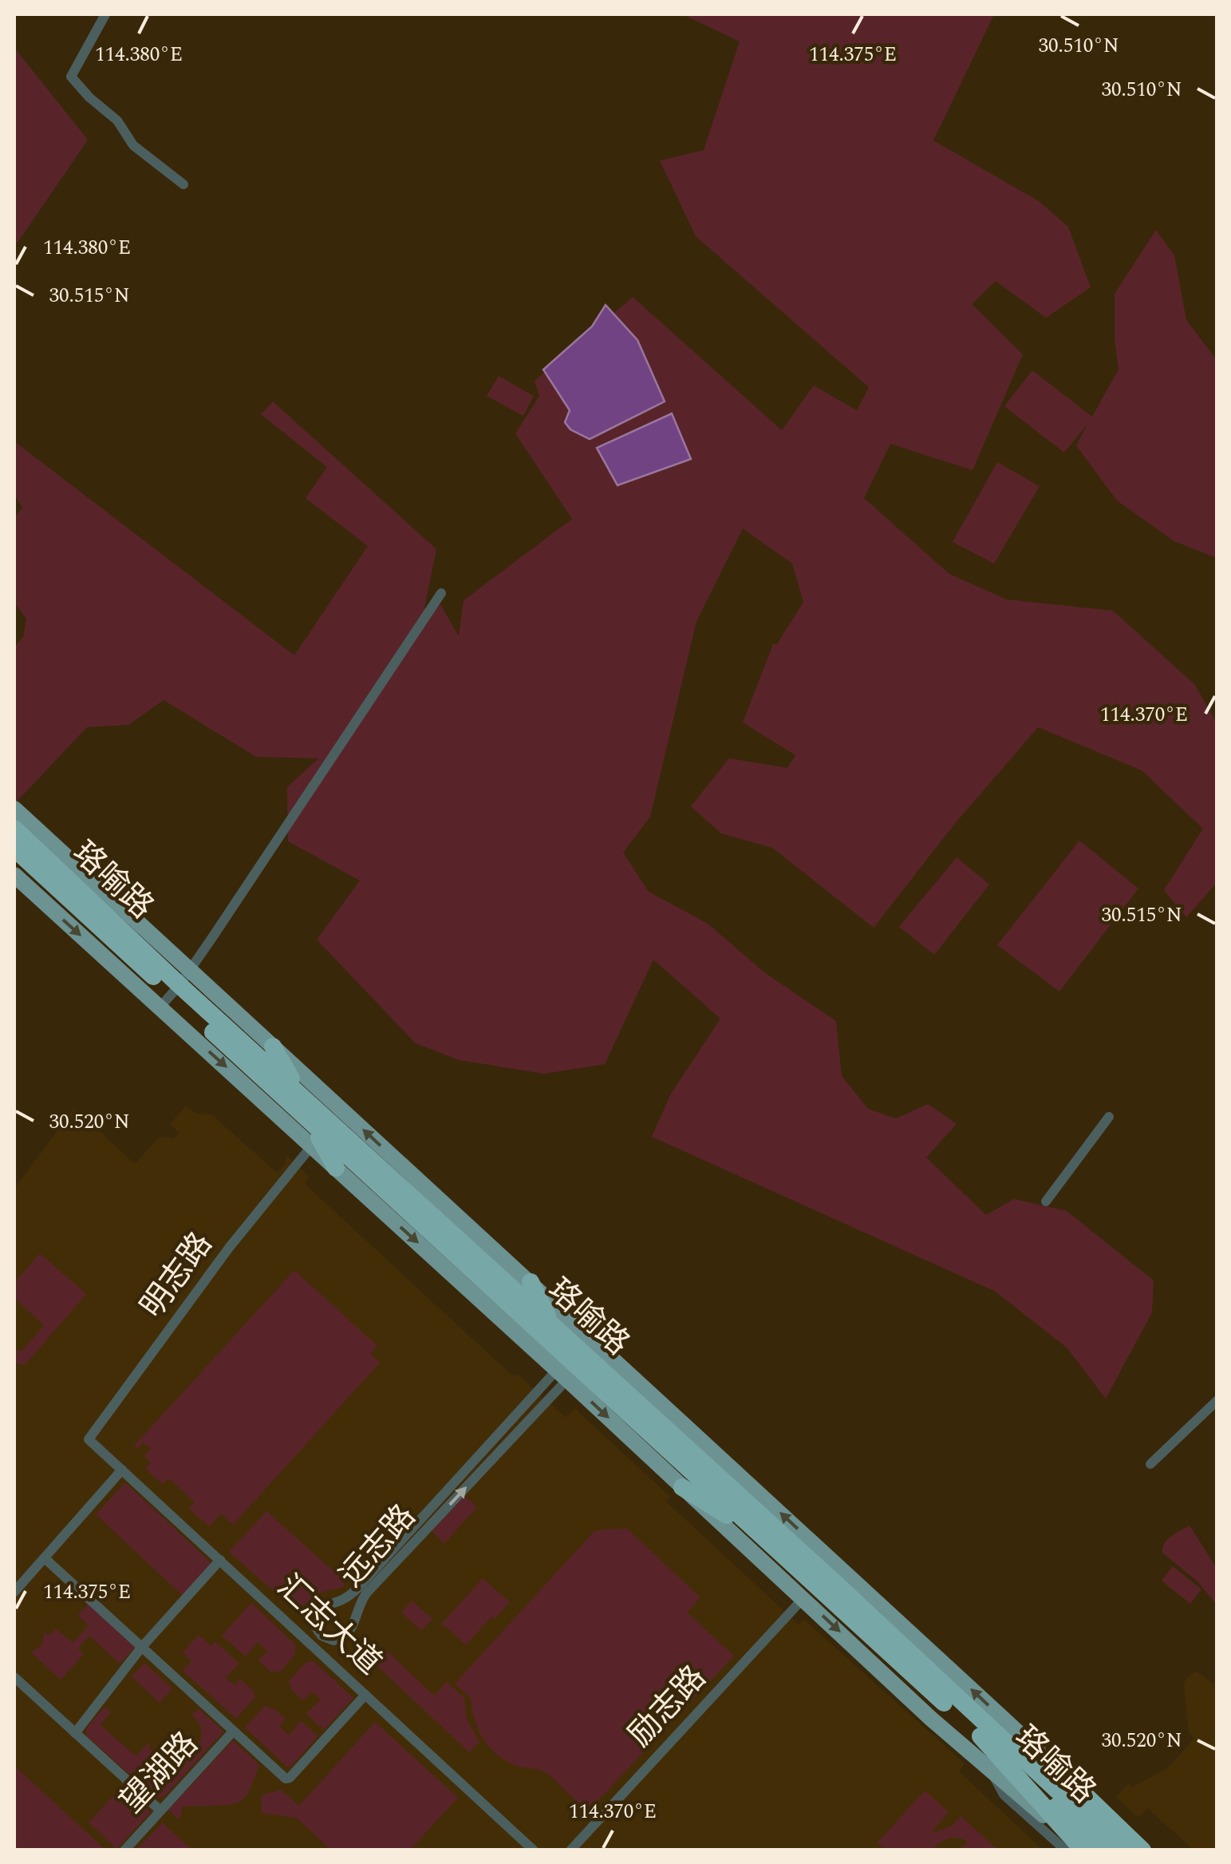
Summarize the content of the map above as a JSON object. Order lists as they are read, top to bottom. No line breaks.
{"streets":{"highway":["珞喻路"],"street":["明志路","远志路","汇志大道","励志路","望湖路"]},"crossings":[["明志路","汇志大道"]],"coordinates":["30.510°N","114.380°E","114.375°E","30.515°N","114.370°E","30.520°N"]}
